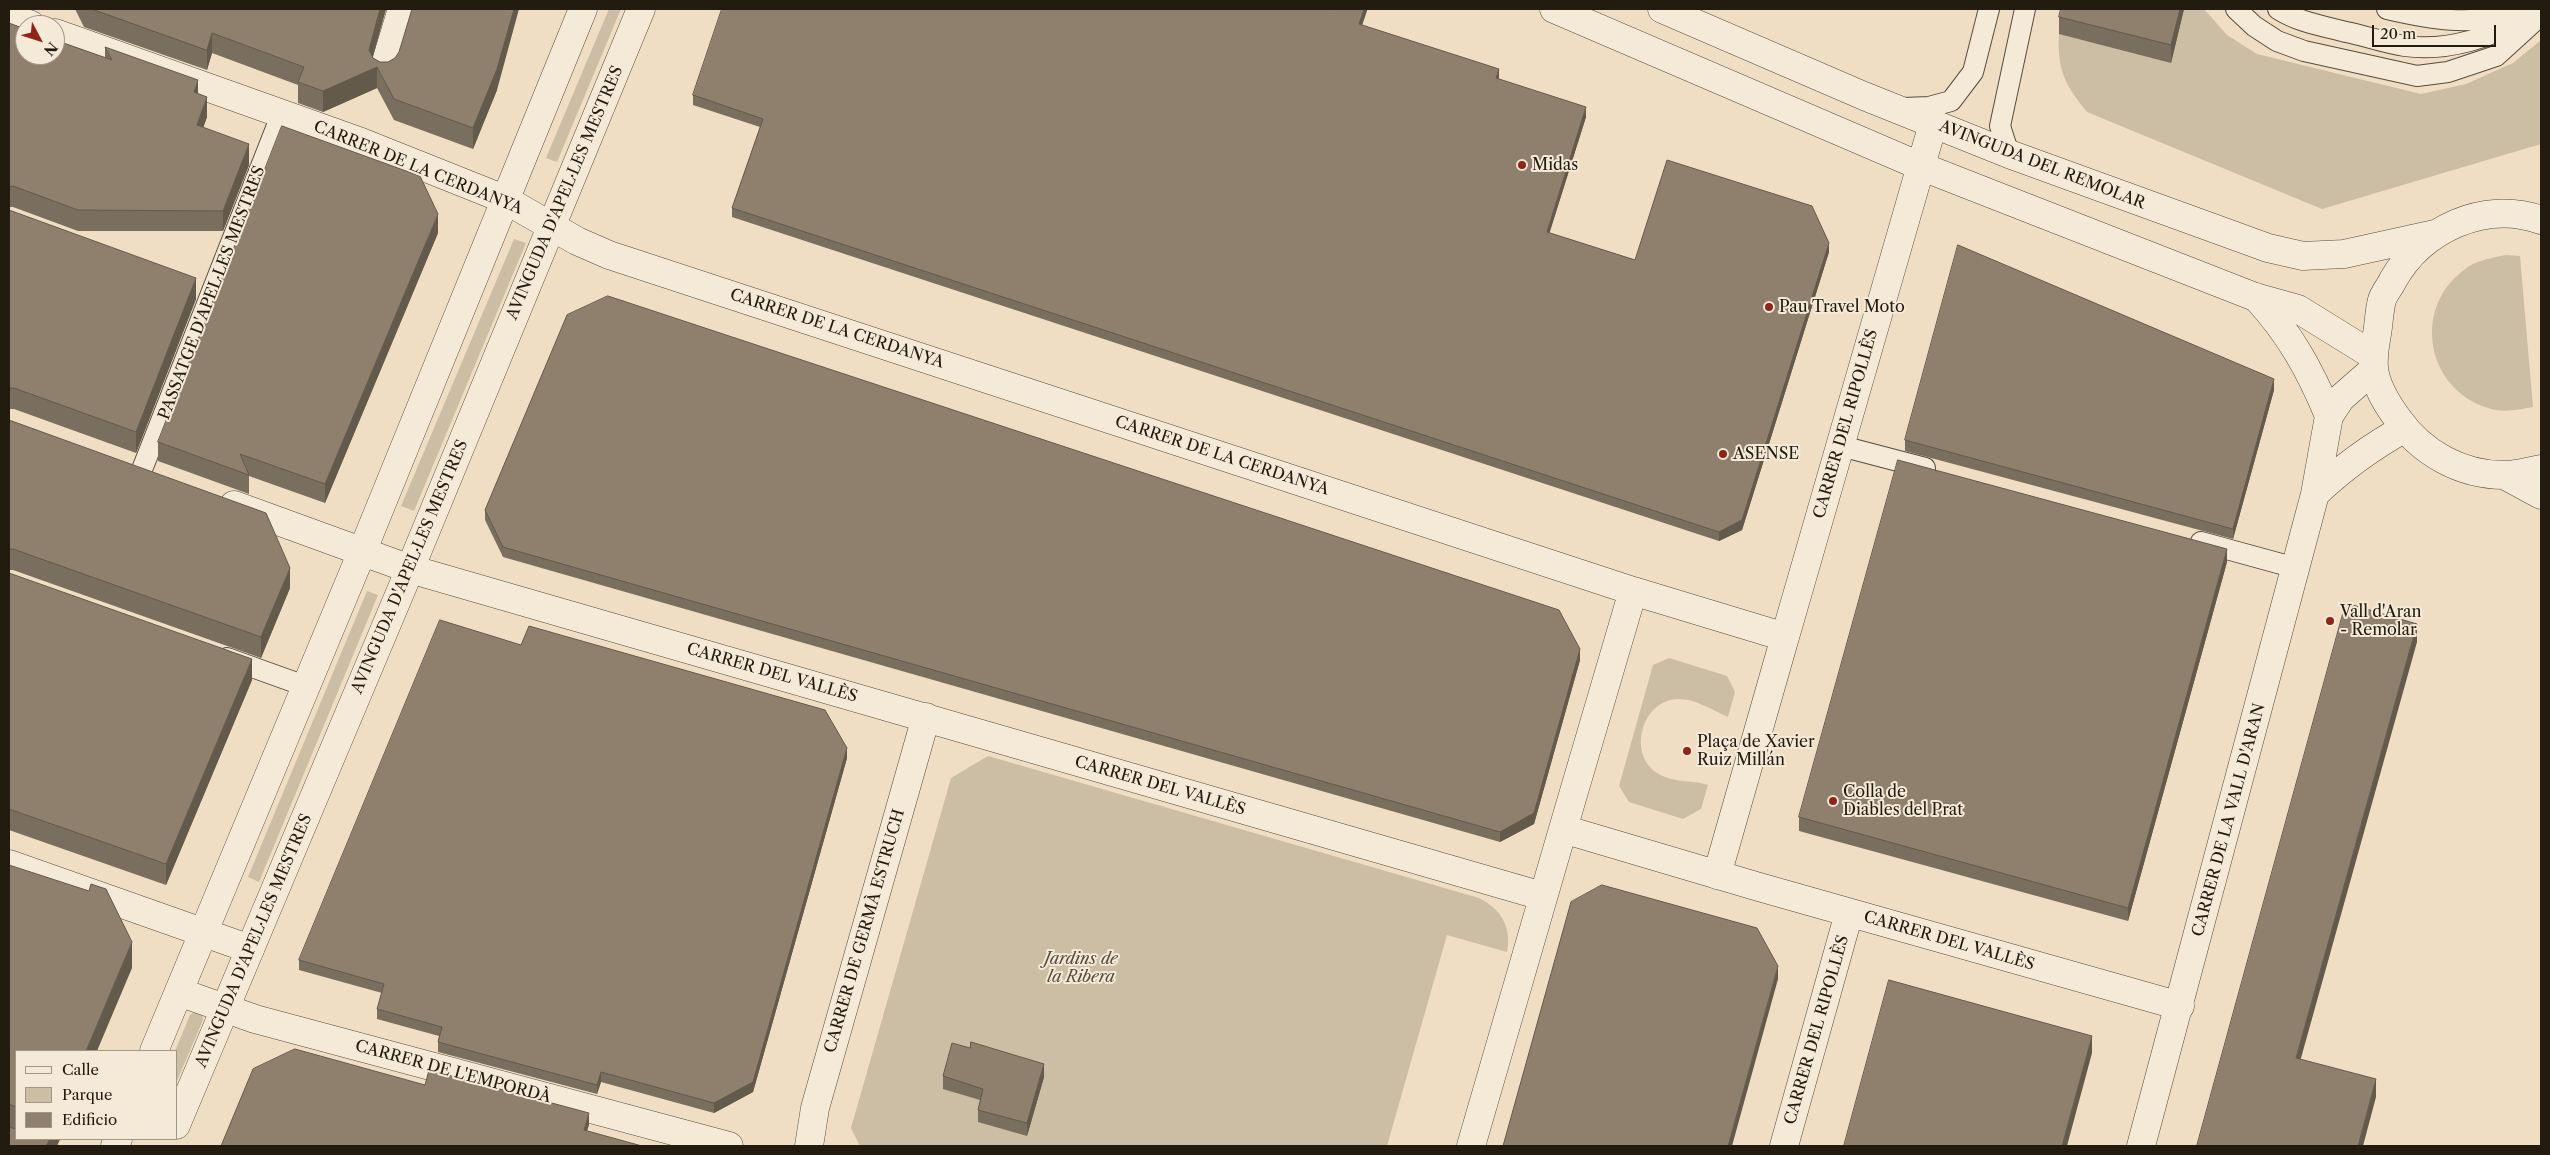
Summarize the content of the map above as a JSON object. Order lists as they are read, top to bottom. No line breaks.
{"streets":{"street":["AVINGUDA DEL REMOLAR","CARRER DE LA CERDANYA","AVINGUDA D'APEL·LES MESTRES","CARRER DEL RIPOLLÈS","CARRER DEL VALLÈS","CARRER DE LA VALL D'ARAN","CARRER DE GERMÀ ESTRUCH","CARRER DE L'EMPORDÀ"],"lane":["PASSATGE D'APEL·LES MESTRES"]},"crossings":[["AVINGUDA DEL REMOLAR","CARRER DEL RIPOLLÈS"],["CARRER DE LA CERDANYA","AVINGUDA D'APEL·LES MESTRES"],["CARRER DE LA CERDANYA","PASSATGE D'APEL·LES MESTRES"],["AVINGUDA D'APEL·LES MESTRES","CARRER DEL VALLÈS"],["AVINGUDA D'APEL·LES MESTRES","CARRER DE L'EMPORDÀ"],["CARRER DEL RIPOLLÈS","CARRER DEL VALLÈS"],["CARRER DEL VALLÈS","CARRER DE LA VALL D'ARAN"],["CARRER DEL VALLÈS","CARRER DE GERMÀ ESTRUCH"]],"parks":["Jardins de la Ribera"],"places":["Midas","Pau Travel Moto","ASENSE","Vall d'Aran - Remolar","Plaça de Xavier Ruiz Millán","Colla de Diables del Prat"],"legend":["Calle","Parque","Edificio"],"scale_bar":"20 m","north":"bottom right"}
